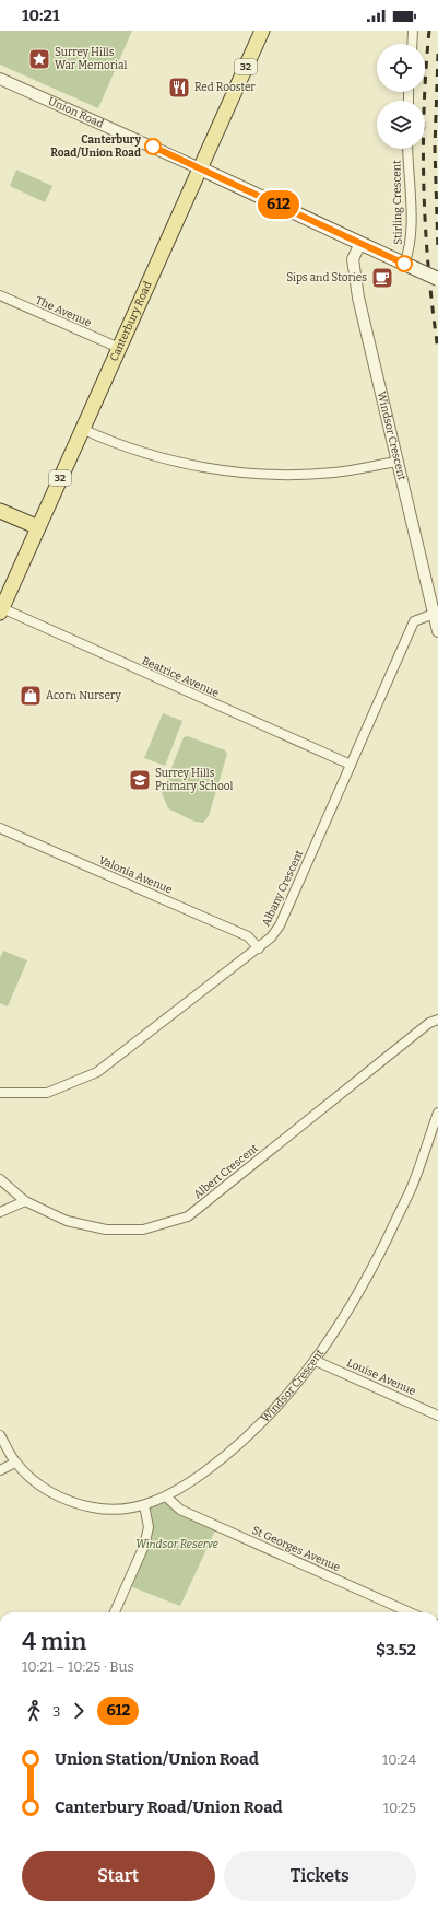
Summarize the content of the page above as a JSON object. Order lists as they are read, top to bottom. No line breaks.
{"streets":{"main road":["32","Union Road","Canterbury Road"],"street":["Stirling Crescent","The Avenue","Windsor Crescent","Beatrice Avenue","Valonia Avenue","Albany Crescent","Albert Crescent","Louise Avenue","St Georges Avenue"]},"crossings":[["Union Road","Stirling Crescent"],["Union Road","Canterbury Road"],["Union Road","Windsor Crescent"],["The Avenue","Canterbury Road"],["Canterbury Road","Beatrice Avenue"],["Windsor Crescent","Albany Crescent"],["Windsor Crescent","Louise Avenue"],["Windsor Crescent","St Georges Avenue"],["Beatrice Avenue","Albany Crescent"],["Valonia Avenue","Albany Crescent"]],"parks":["Windsor Reserve"],"places":{"place":["Surrey Hills War Memorial"],"restaurant":["Red Rooster"],"other":["Canterbury Road/Union Road"],"cafe":["Sips and Stories"],"shop":["Acorn Nursery"],"school or university":["Surrey Hills Primary School"]},"lines":["bus line 612"],"page":{"status":"10:21","on_map":"612","heading":["4 min","10:21 – 10:25 · Bus","$3.52"],"legs":["3","612"],"list":[{"name":"Union Station/Union Road","value":"10:24"},{"name":"Canterbury Road/Union Road","value":"10:25"}],"buttons":["Start","Tickets"]}}
